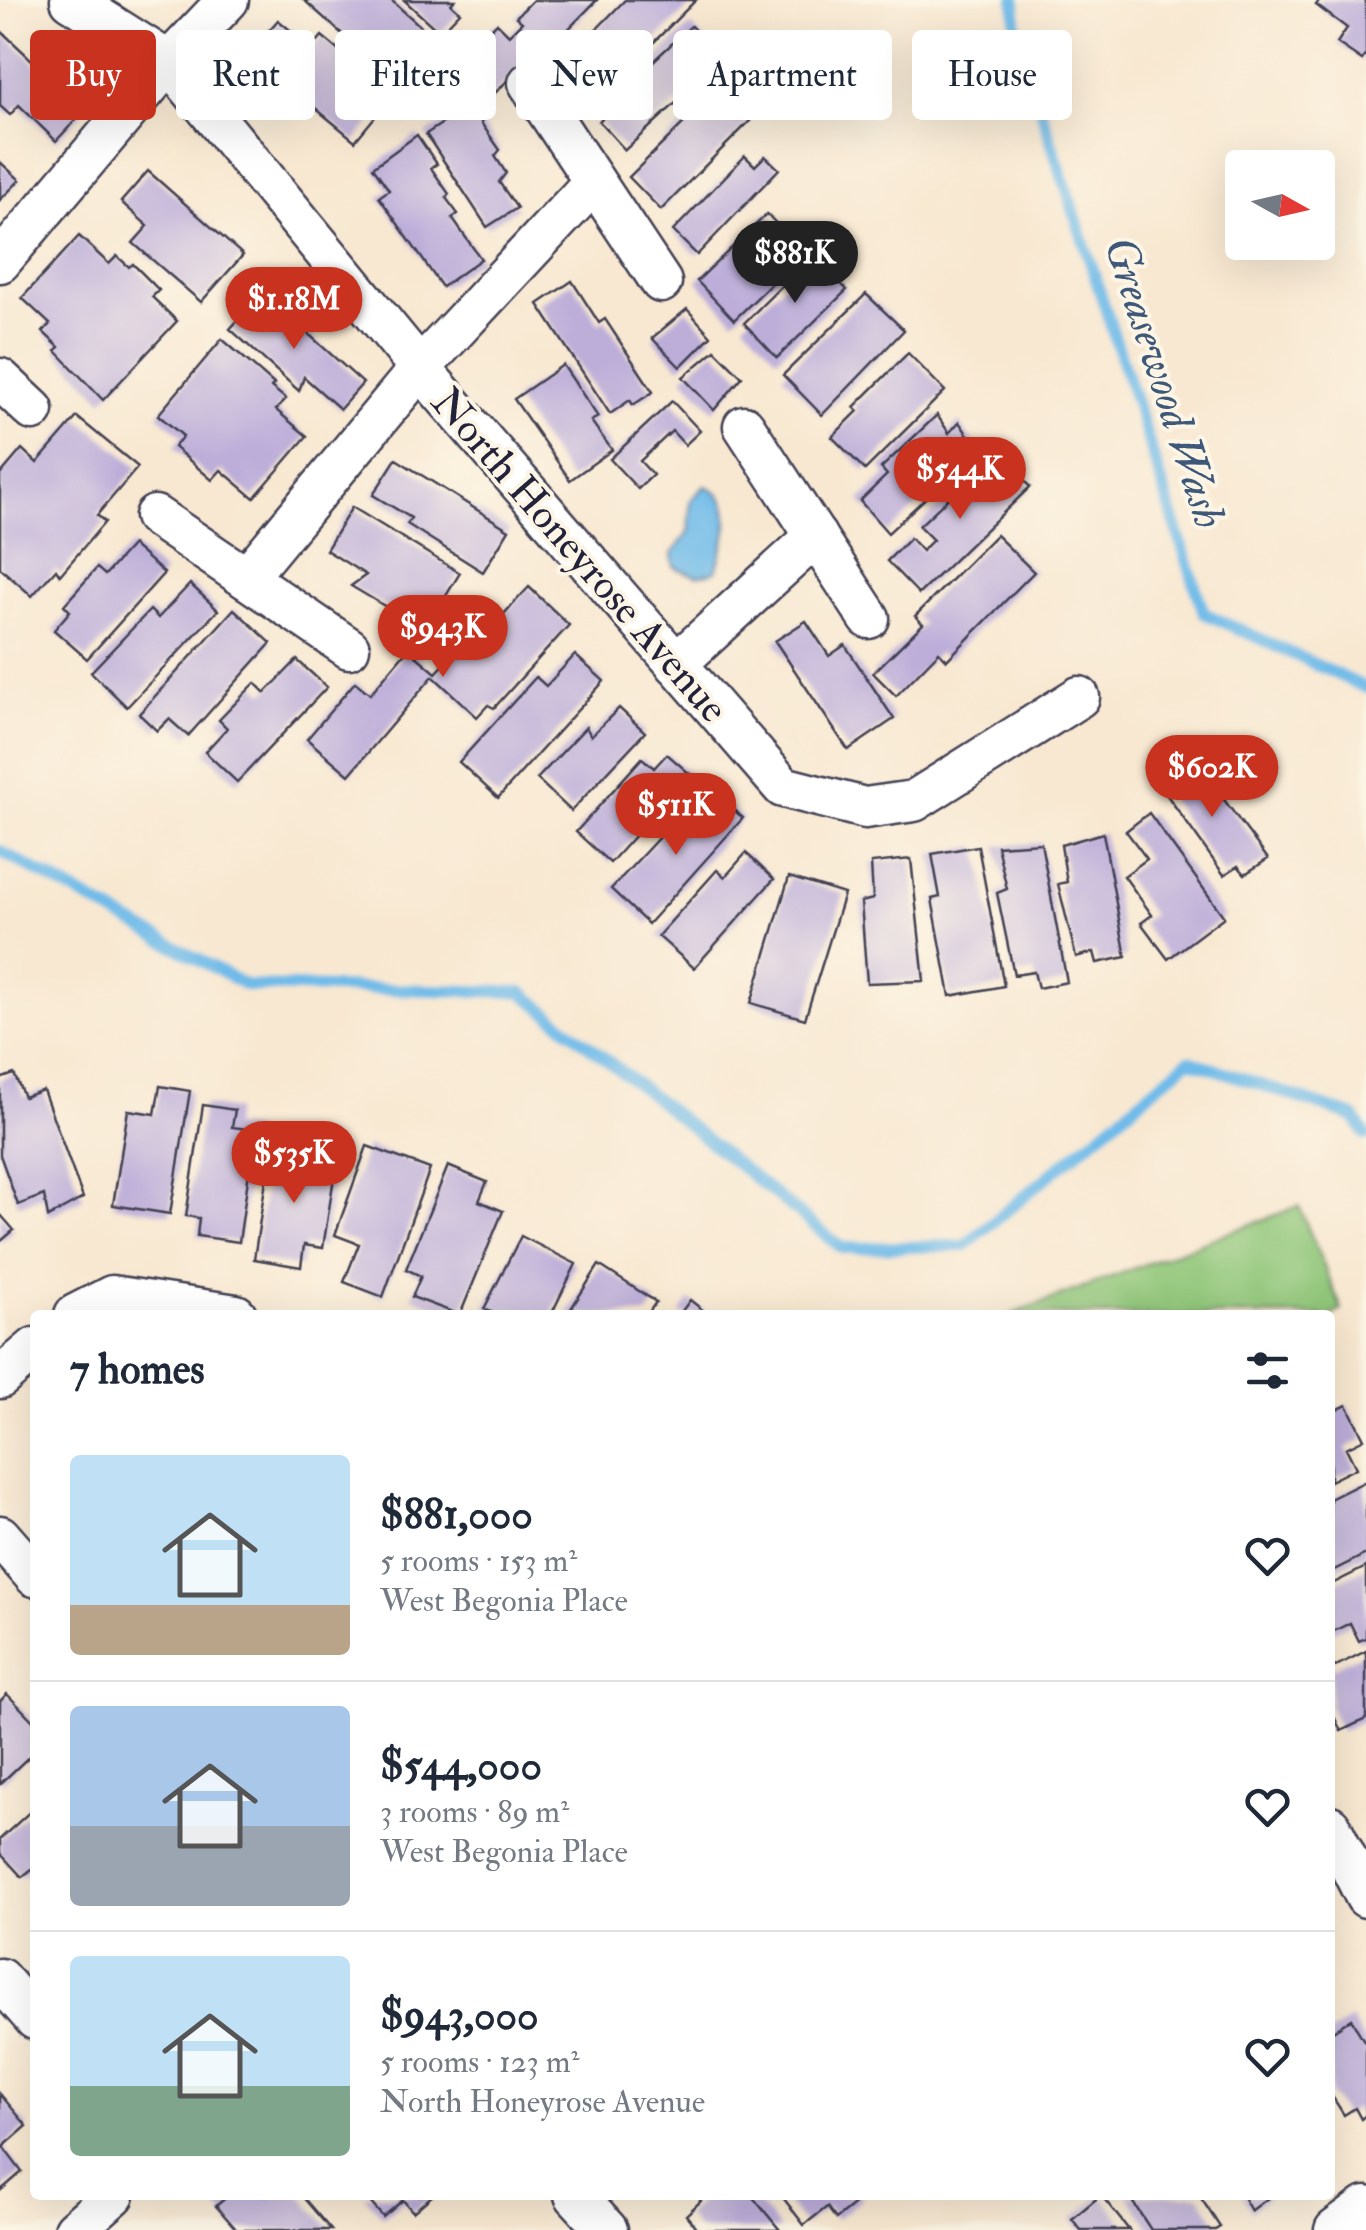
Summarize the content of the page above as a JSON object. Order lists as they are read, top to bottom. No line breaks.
{"streets":{"street":["North Honeyrose Avenue"]},"water":["Greasewood Wash"],"north":"right","page":{"chip":["Buy","Rent","Filters","New","Apartment","House"],"price":["$881K","$1.18M","$544K","$943K","$602K","$511K","$535K"],"heading":"7 homes","list":[{"name":"$881,000","note":"5 rooms · 153 m² · West Begonia Place"},{"name":"$544,000","note":"3 rooms · 89 m² · West Begonia Place"},{"name":"$943,000","note":"5 rooms · 123 m² · North Honeyrose Avenue"}]}}
